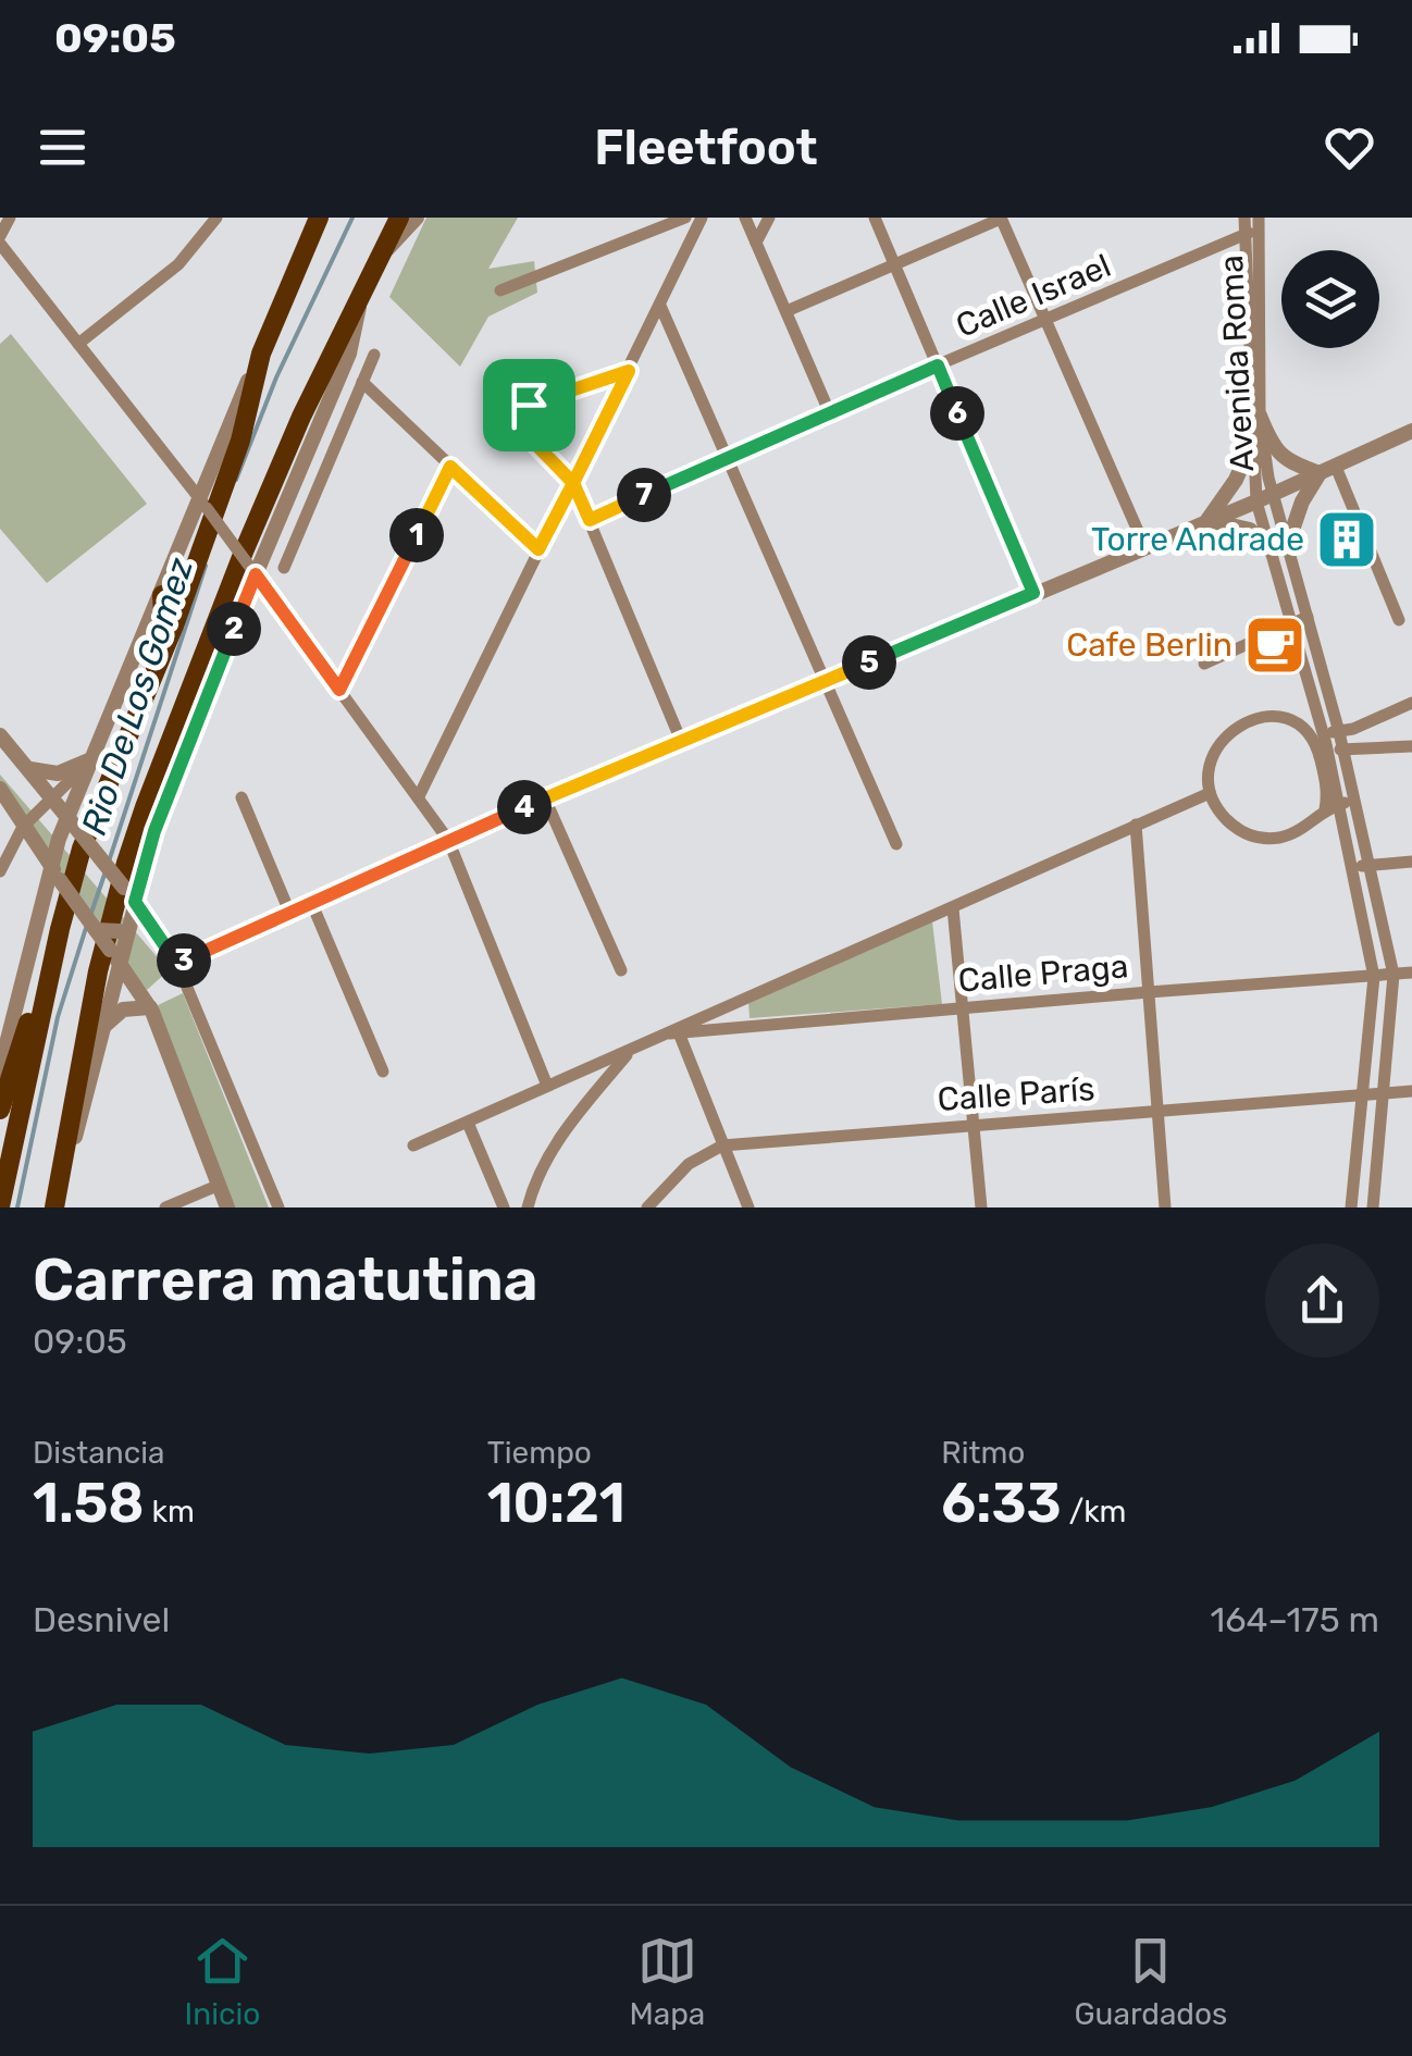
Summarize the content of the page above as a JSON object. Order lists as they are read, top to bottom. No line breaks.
{"streets":{"street":["Calle Israel","Avenida Roma","Calle Praga","Calle París"]},"crossings":[["Calle Israel","Avenida Roma"],["Avenida Roma","Calle Praga"],["Avenida Roma","Calle París"]],"water":["Rio De Los Gomez"],"places":{"building":["Torre Andrade"],"cafe":["Cafe Berlin"]},"page":{"status":"09:05","header":"Fleetfoot","pins":["6","7","1","2","5","4","3"],"heading":["Carrera matutina","09:05"],"stats":[["Distancia","1.58 km"],["Tiempo","10:21"],["Ritmo","6:33 /km"]],"chart":["Desnivel","164–175 m"],"tabs":["Inicio","Mapa","Guardados"]}}
